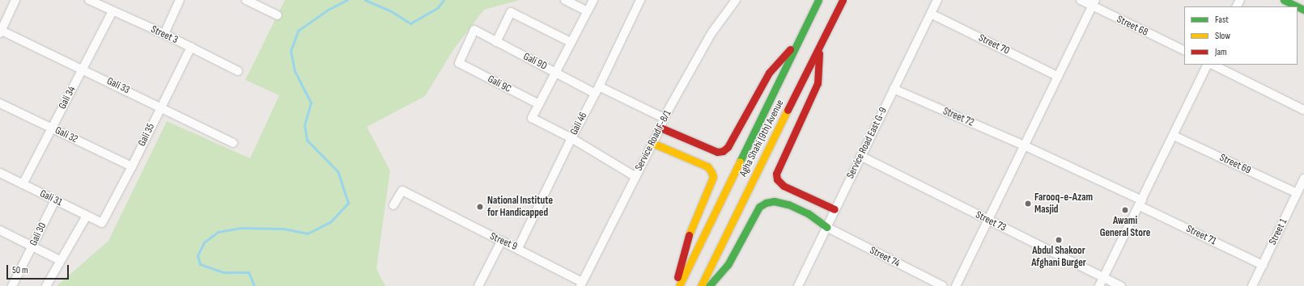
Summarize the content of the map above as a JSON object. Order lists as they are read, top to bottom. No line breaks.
{"streets":{"main road":["Agha Shahi (9th) Avenue"],"street":["Street 68","Street 3","Street 70","Gali 9D","Gali 9C","Gali 33","Gali 34","Street 72","Gali 46","Gali 32","Gali 35","Service Road F-8/1","Service Road East G-9","Street 69","Gali 31","Street 73","Street 1","Gali 30","Street 71","Street 9","Street 74"]},"crossings":[["Street 3","Gali 34"],["Street 3","Gali 35"],["Street 70","Service Road East G-9"],["Gali 9D","Gali 9C"],["Gali 9D","Gali 46"],["Gali 9D","Service Road F-8/1"],["Gali 33","Gali 34"],["Gali 33","Gali 35"],["Gali 34","Gali 32"],["Gali 34","Gali 31"],["Street 72","Service Road East G-9"],["Street 72","Street 71"],["Gali 46","Street 9"],["Gali 32","Gali 35"],["Gali 35","Gali 31"],["Service Road F-8/1","Street 9"],["Service Road East G-9","Street 73"],["Service Road East G-9","Street 74"],["Street 69","Street 1"],["Gali 31","Gali 30"],["Street 1","Street 71"]],"places":["Farooq-e-Azam Masjid","National Institute for Handicapped","Awami General Store","Abdul Shakoor Afghani Burger"],"legend":["Fast","Slow","Jam"],"scale_bar":"50 m"}
